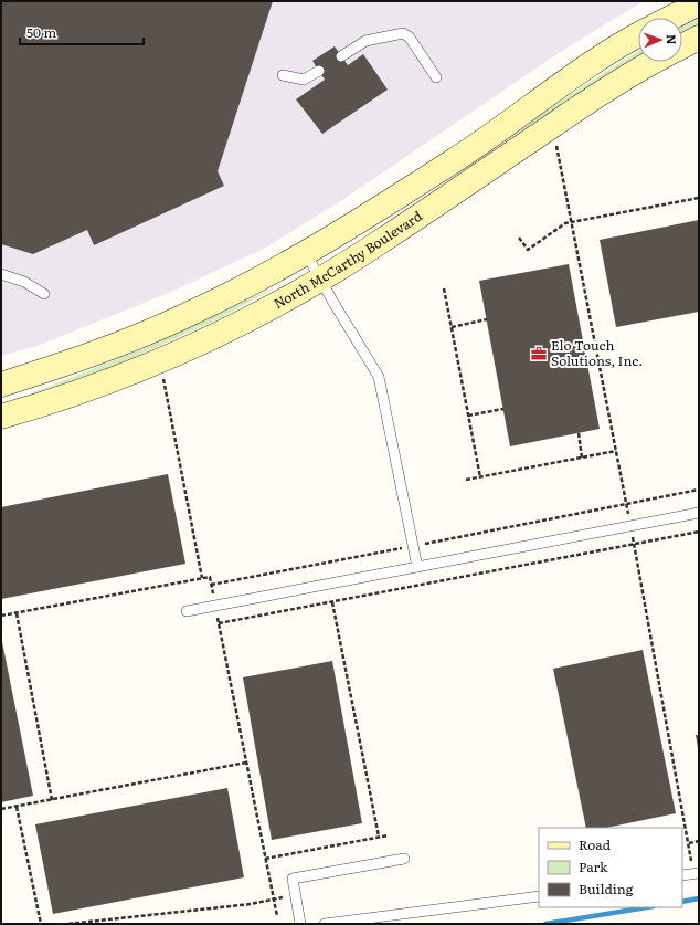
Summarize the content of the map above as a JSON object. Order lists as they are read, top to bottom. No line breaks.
{"streets":{"main road":["North McCarthy Boulevard"]},"places":{"office":["Elo Touch Solutions, Inc."]},"legend":["Road","Park","Building"],"scale_bar":"50 m","north":"right"}
